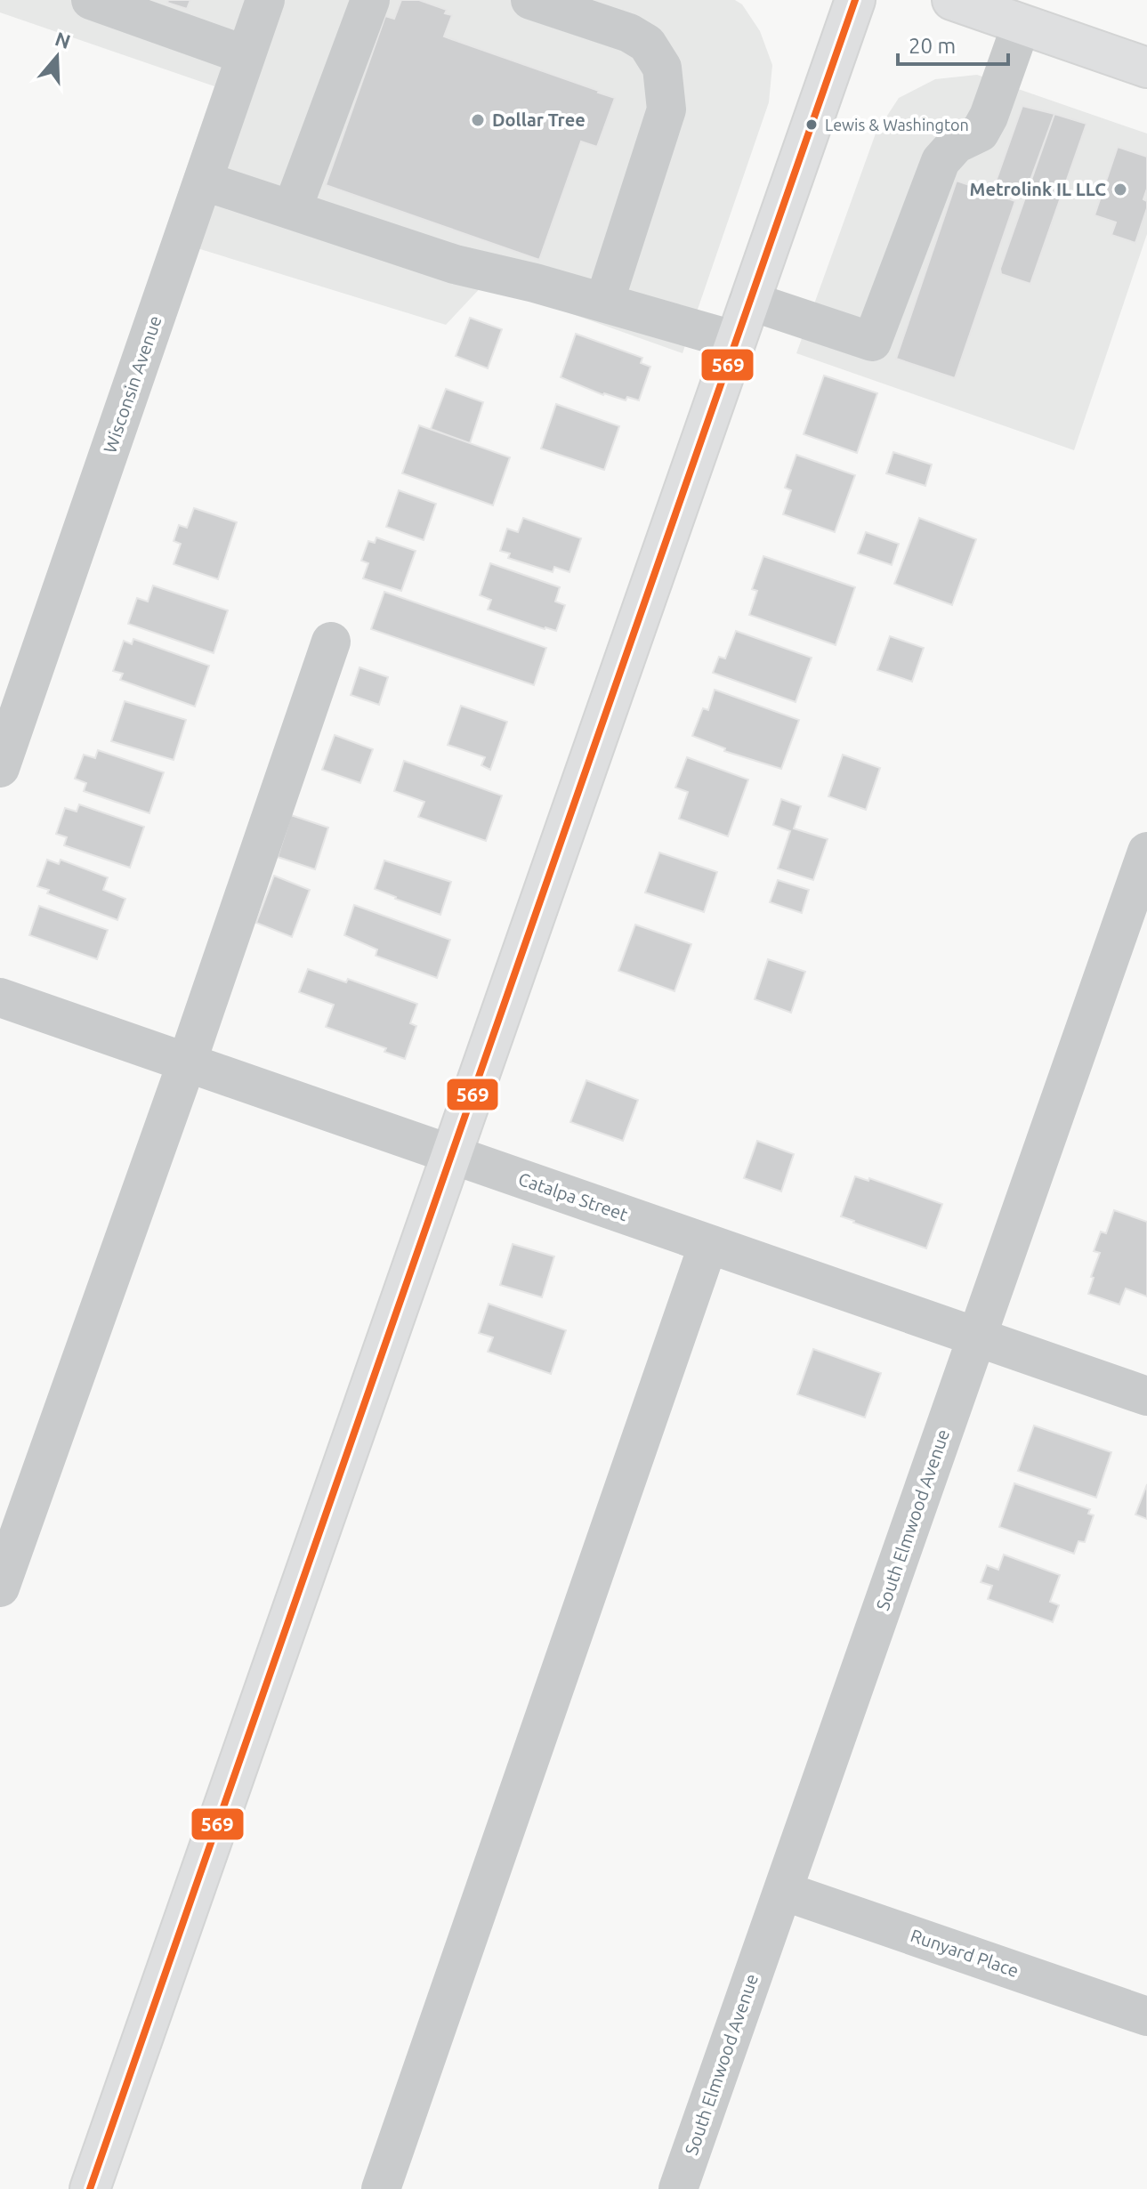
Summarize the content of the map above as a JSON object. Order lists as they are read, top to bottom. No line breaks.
{"streets":{"street":["Wisconsin Avenue","Catalpa Street","South Elmwood Avenue","Runyard Place"]},"crossings":[["Catalpa Street","South Elmwood Avenue"],["South Elmwood Avenue","Runyard Place"]],"places":["Dollar Tree","Lewis & Washington","Metrolink IL LLC"],"lines":["transit line 569"],"scale_bar":"20 m","north":"top"}
